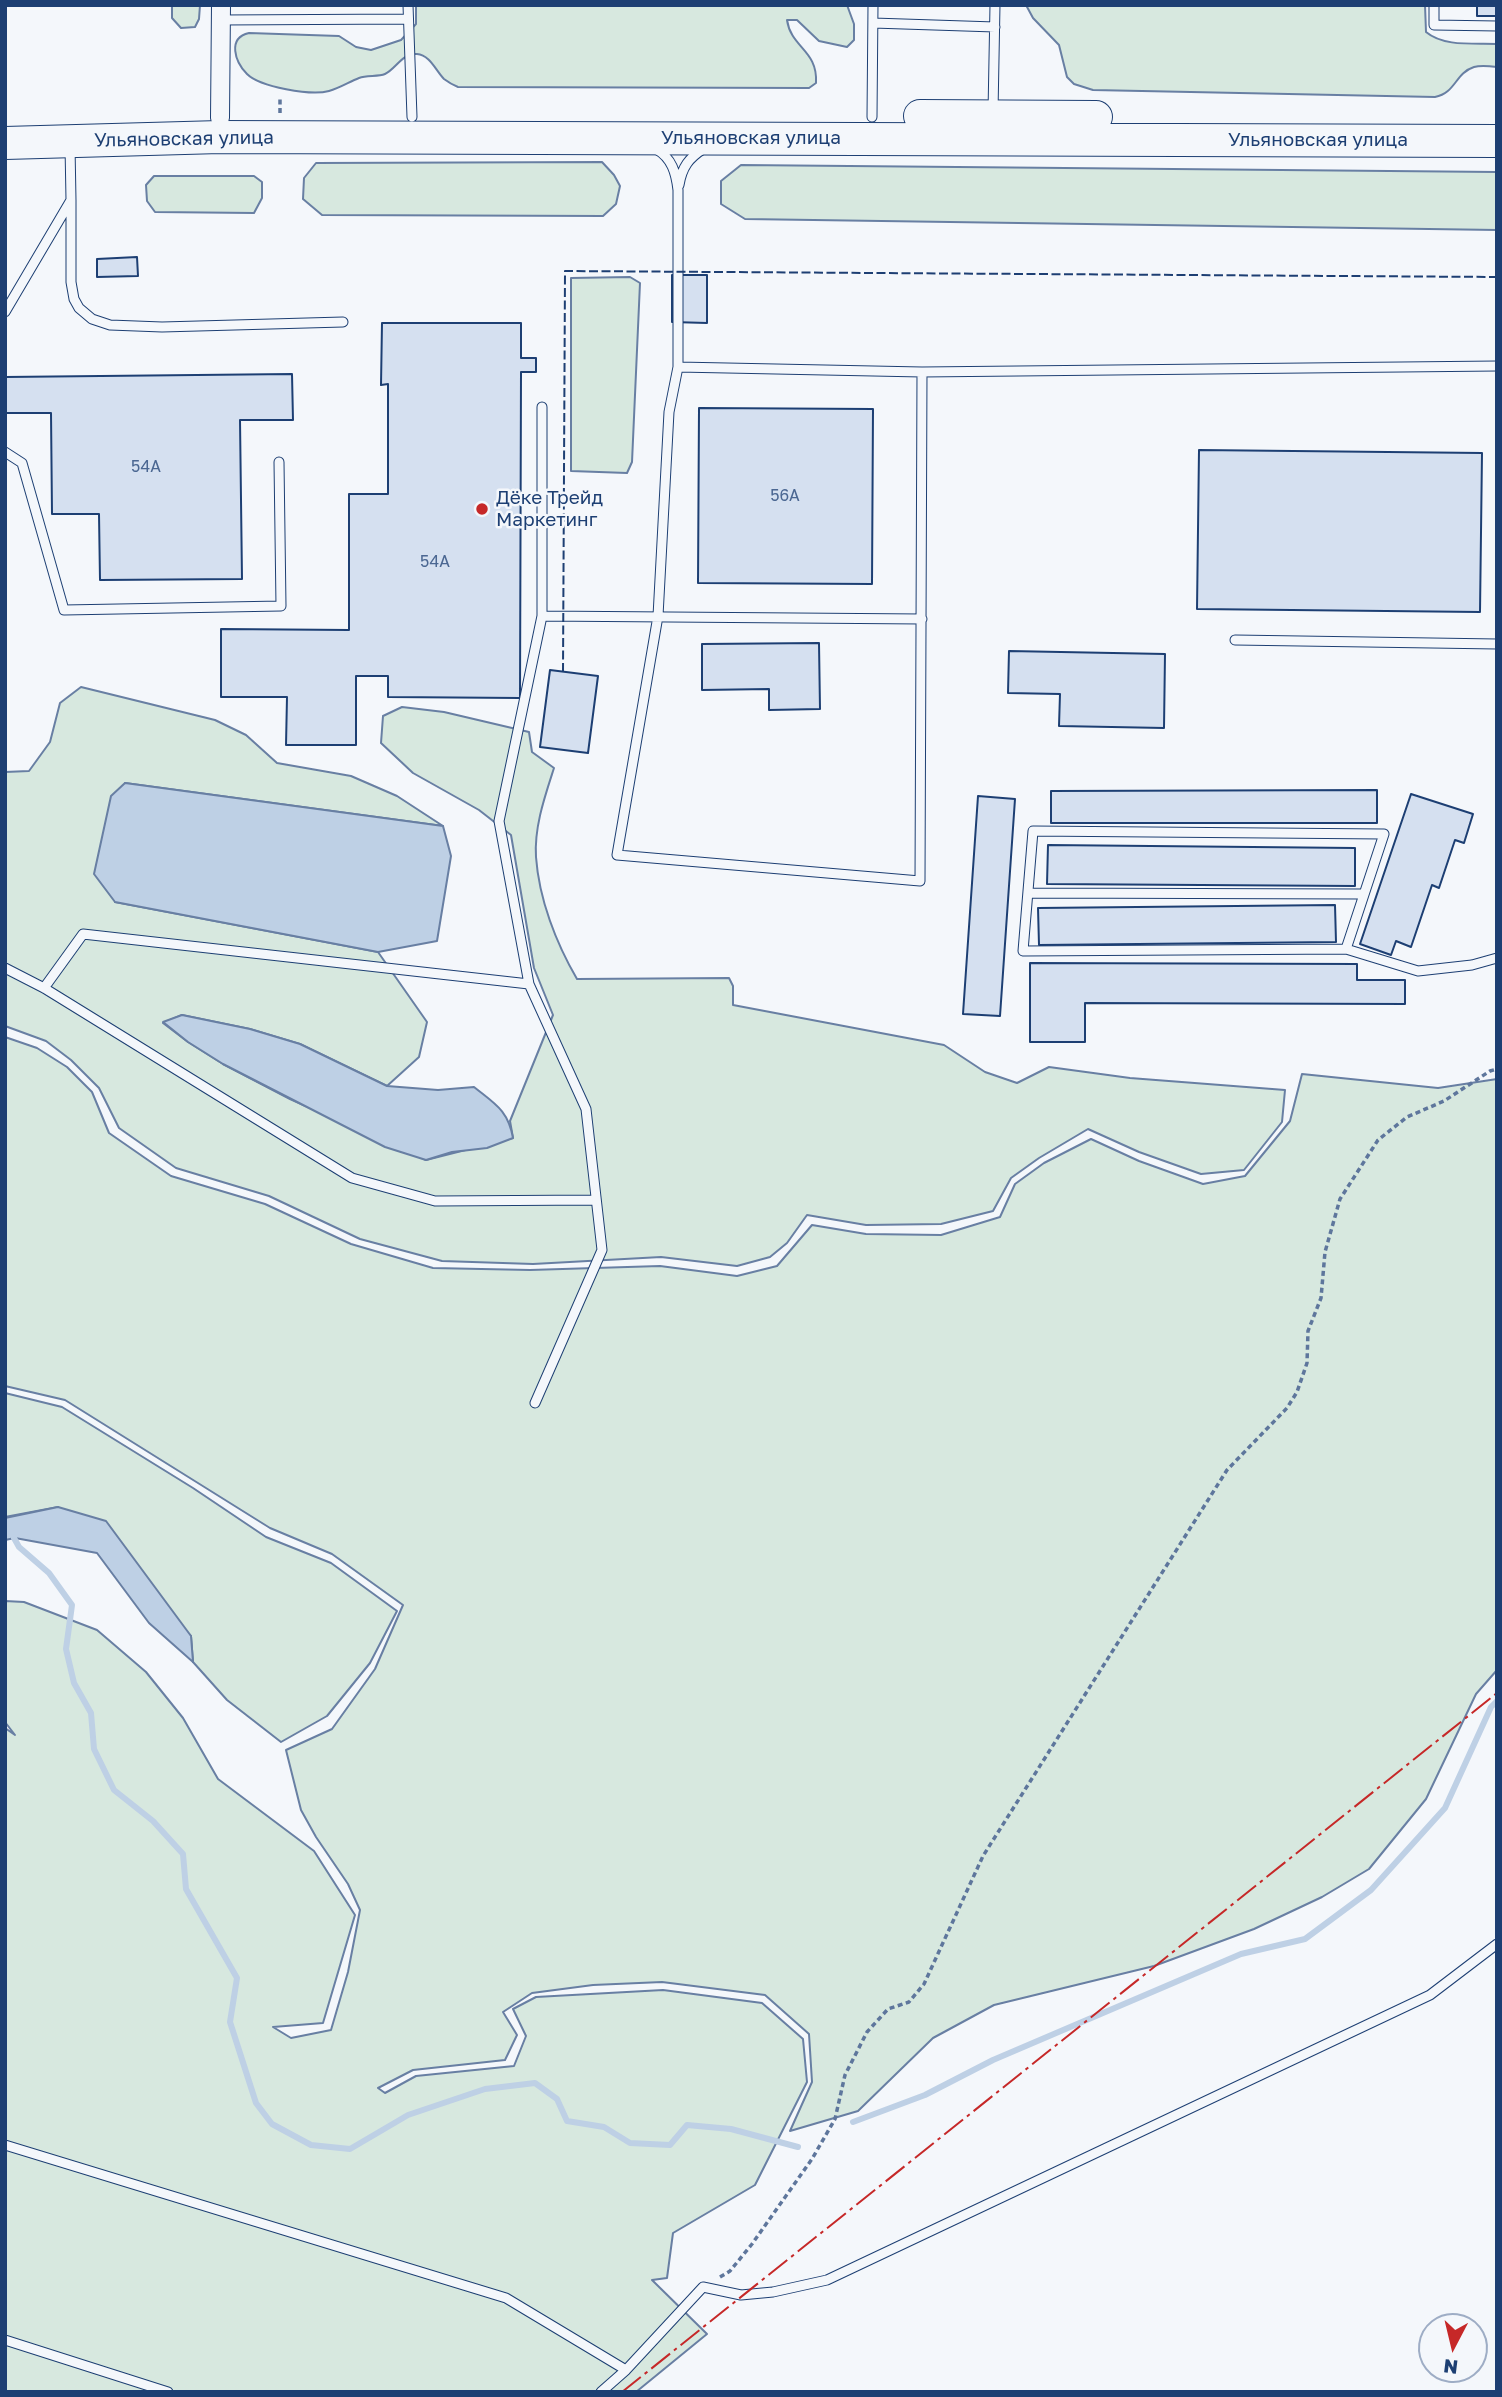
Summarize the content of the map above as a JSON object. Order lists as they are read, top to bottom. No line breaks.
{"streets":{"highway":["Ульяновская улица"]},"places":["Дёке Трейд Маркетинг"],"house_numbers":["54А","56А","54А"],"north":"bottom"}
